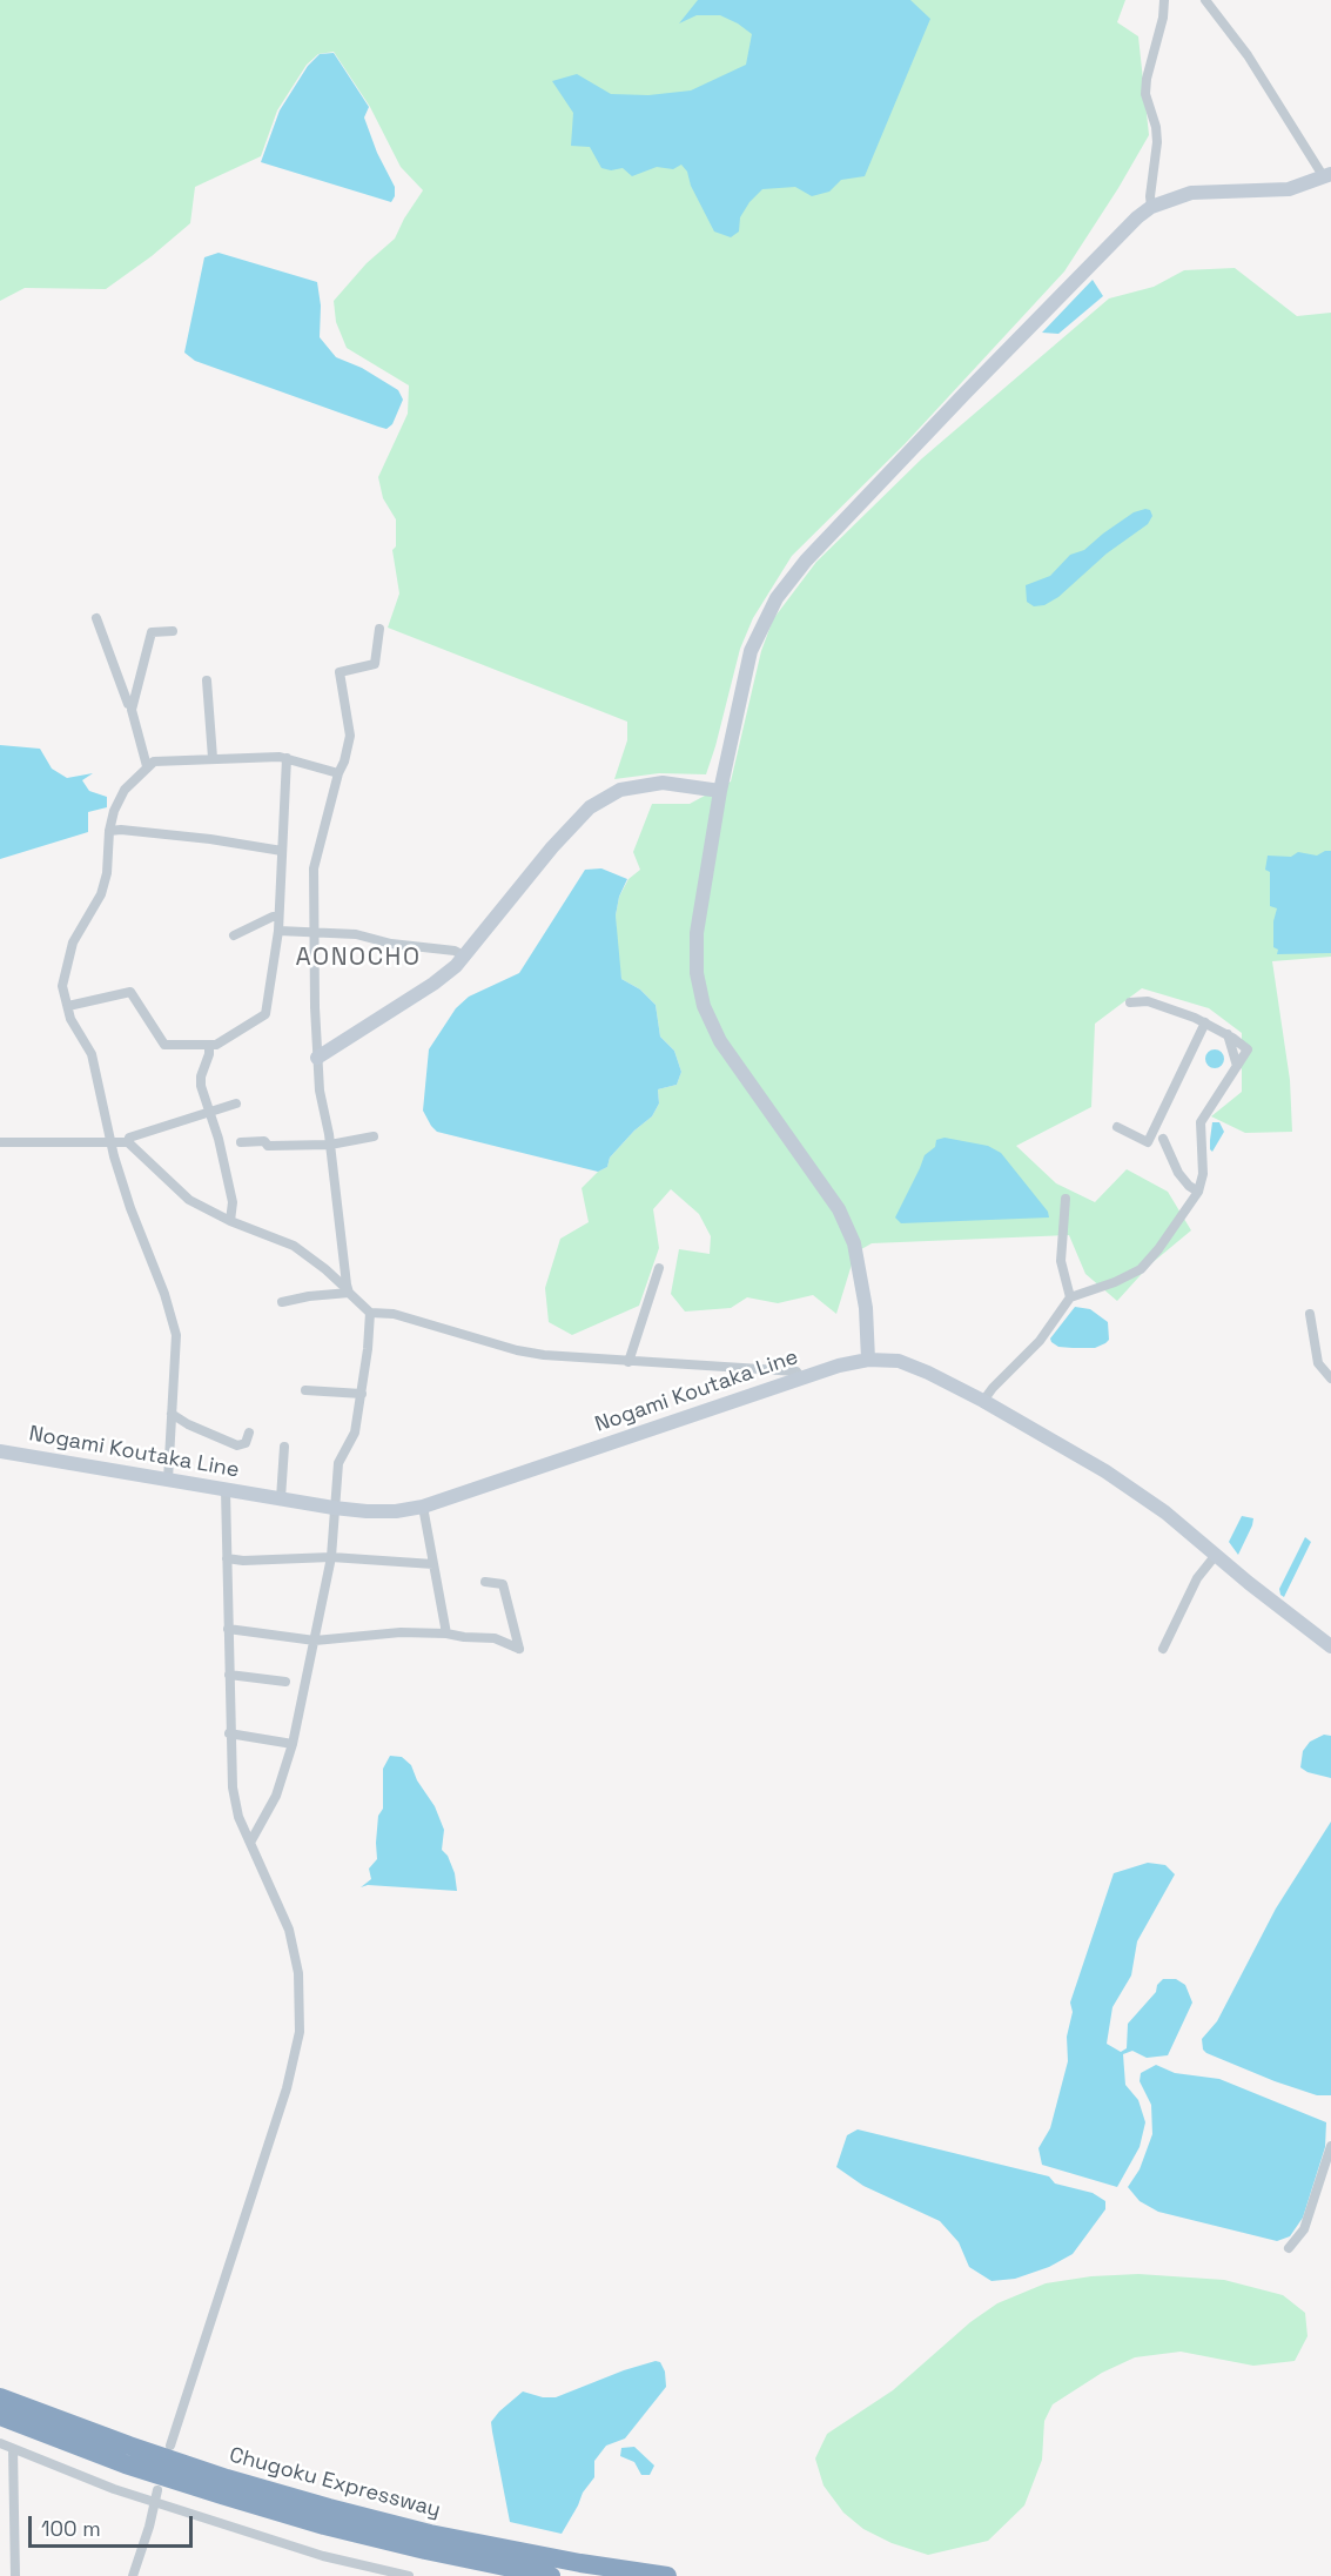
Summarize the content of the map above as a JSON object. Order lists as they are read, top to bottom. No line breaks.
{"streets":{"highway":["Chugoku Expressway"],"street":["Nogami Koutaka Line"]},"districts":["AONOCHO"],"scale_bar":"100 m"}
